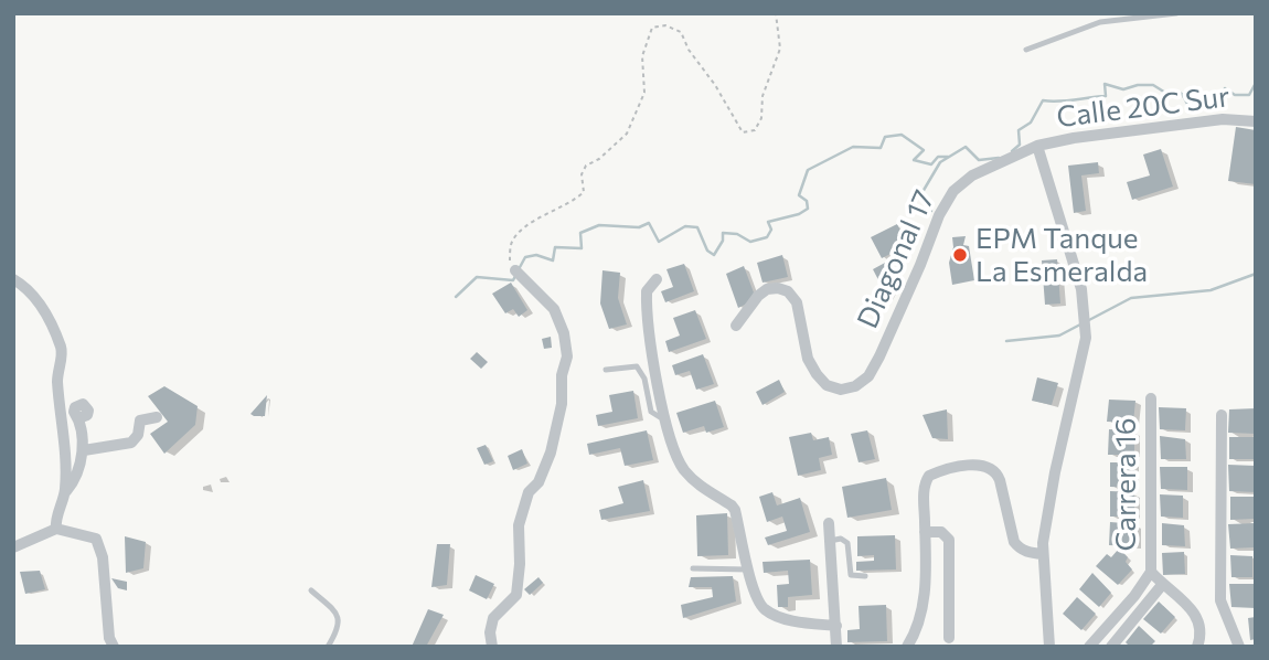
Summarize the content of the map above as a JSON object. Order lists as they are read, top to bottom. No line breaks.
{"streets":{"street":["Calle 20C Sur","Diagonal 17","Carrera 16"]},"crossings":[["Calle 20C Sur","Diagonal 17"]],"places":["EPM Tanque La Esmeralda"]}
